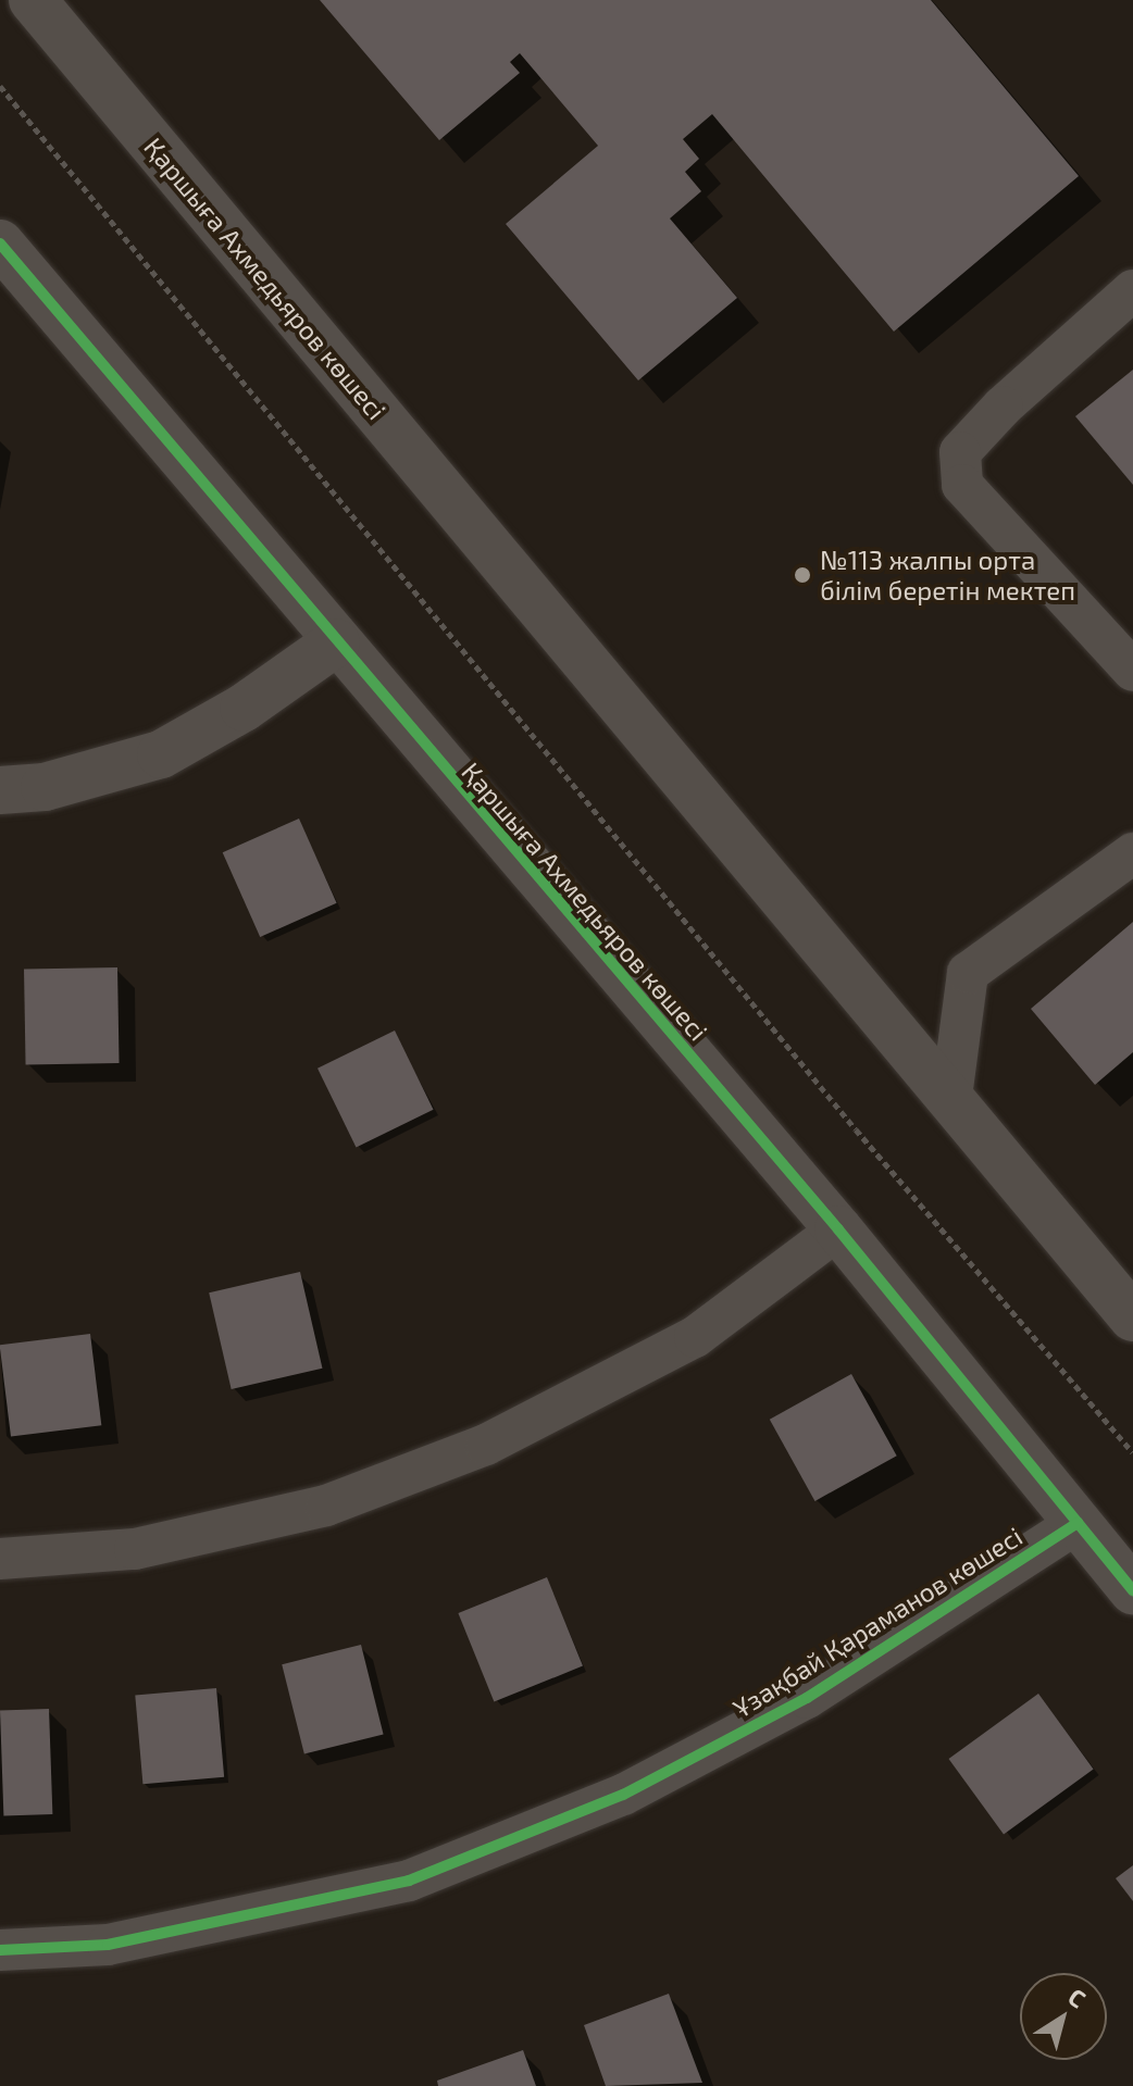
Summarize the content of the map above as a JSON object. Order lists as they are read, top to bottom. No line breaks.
{"streets":{"street":["Қаршыға Ахмедьяров көшесі","Ұзақбай Қараманов көшесі"]},"crossings":[["Қаршыға Ахмедьяров көшесі","Ұзақбай Қараманов көшесі"]],"places":["№113 жалпы орта білім беретін мектеп"],"north":"top right"}
